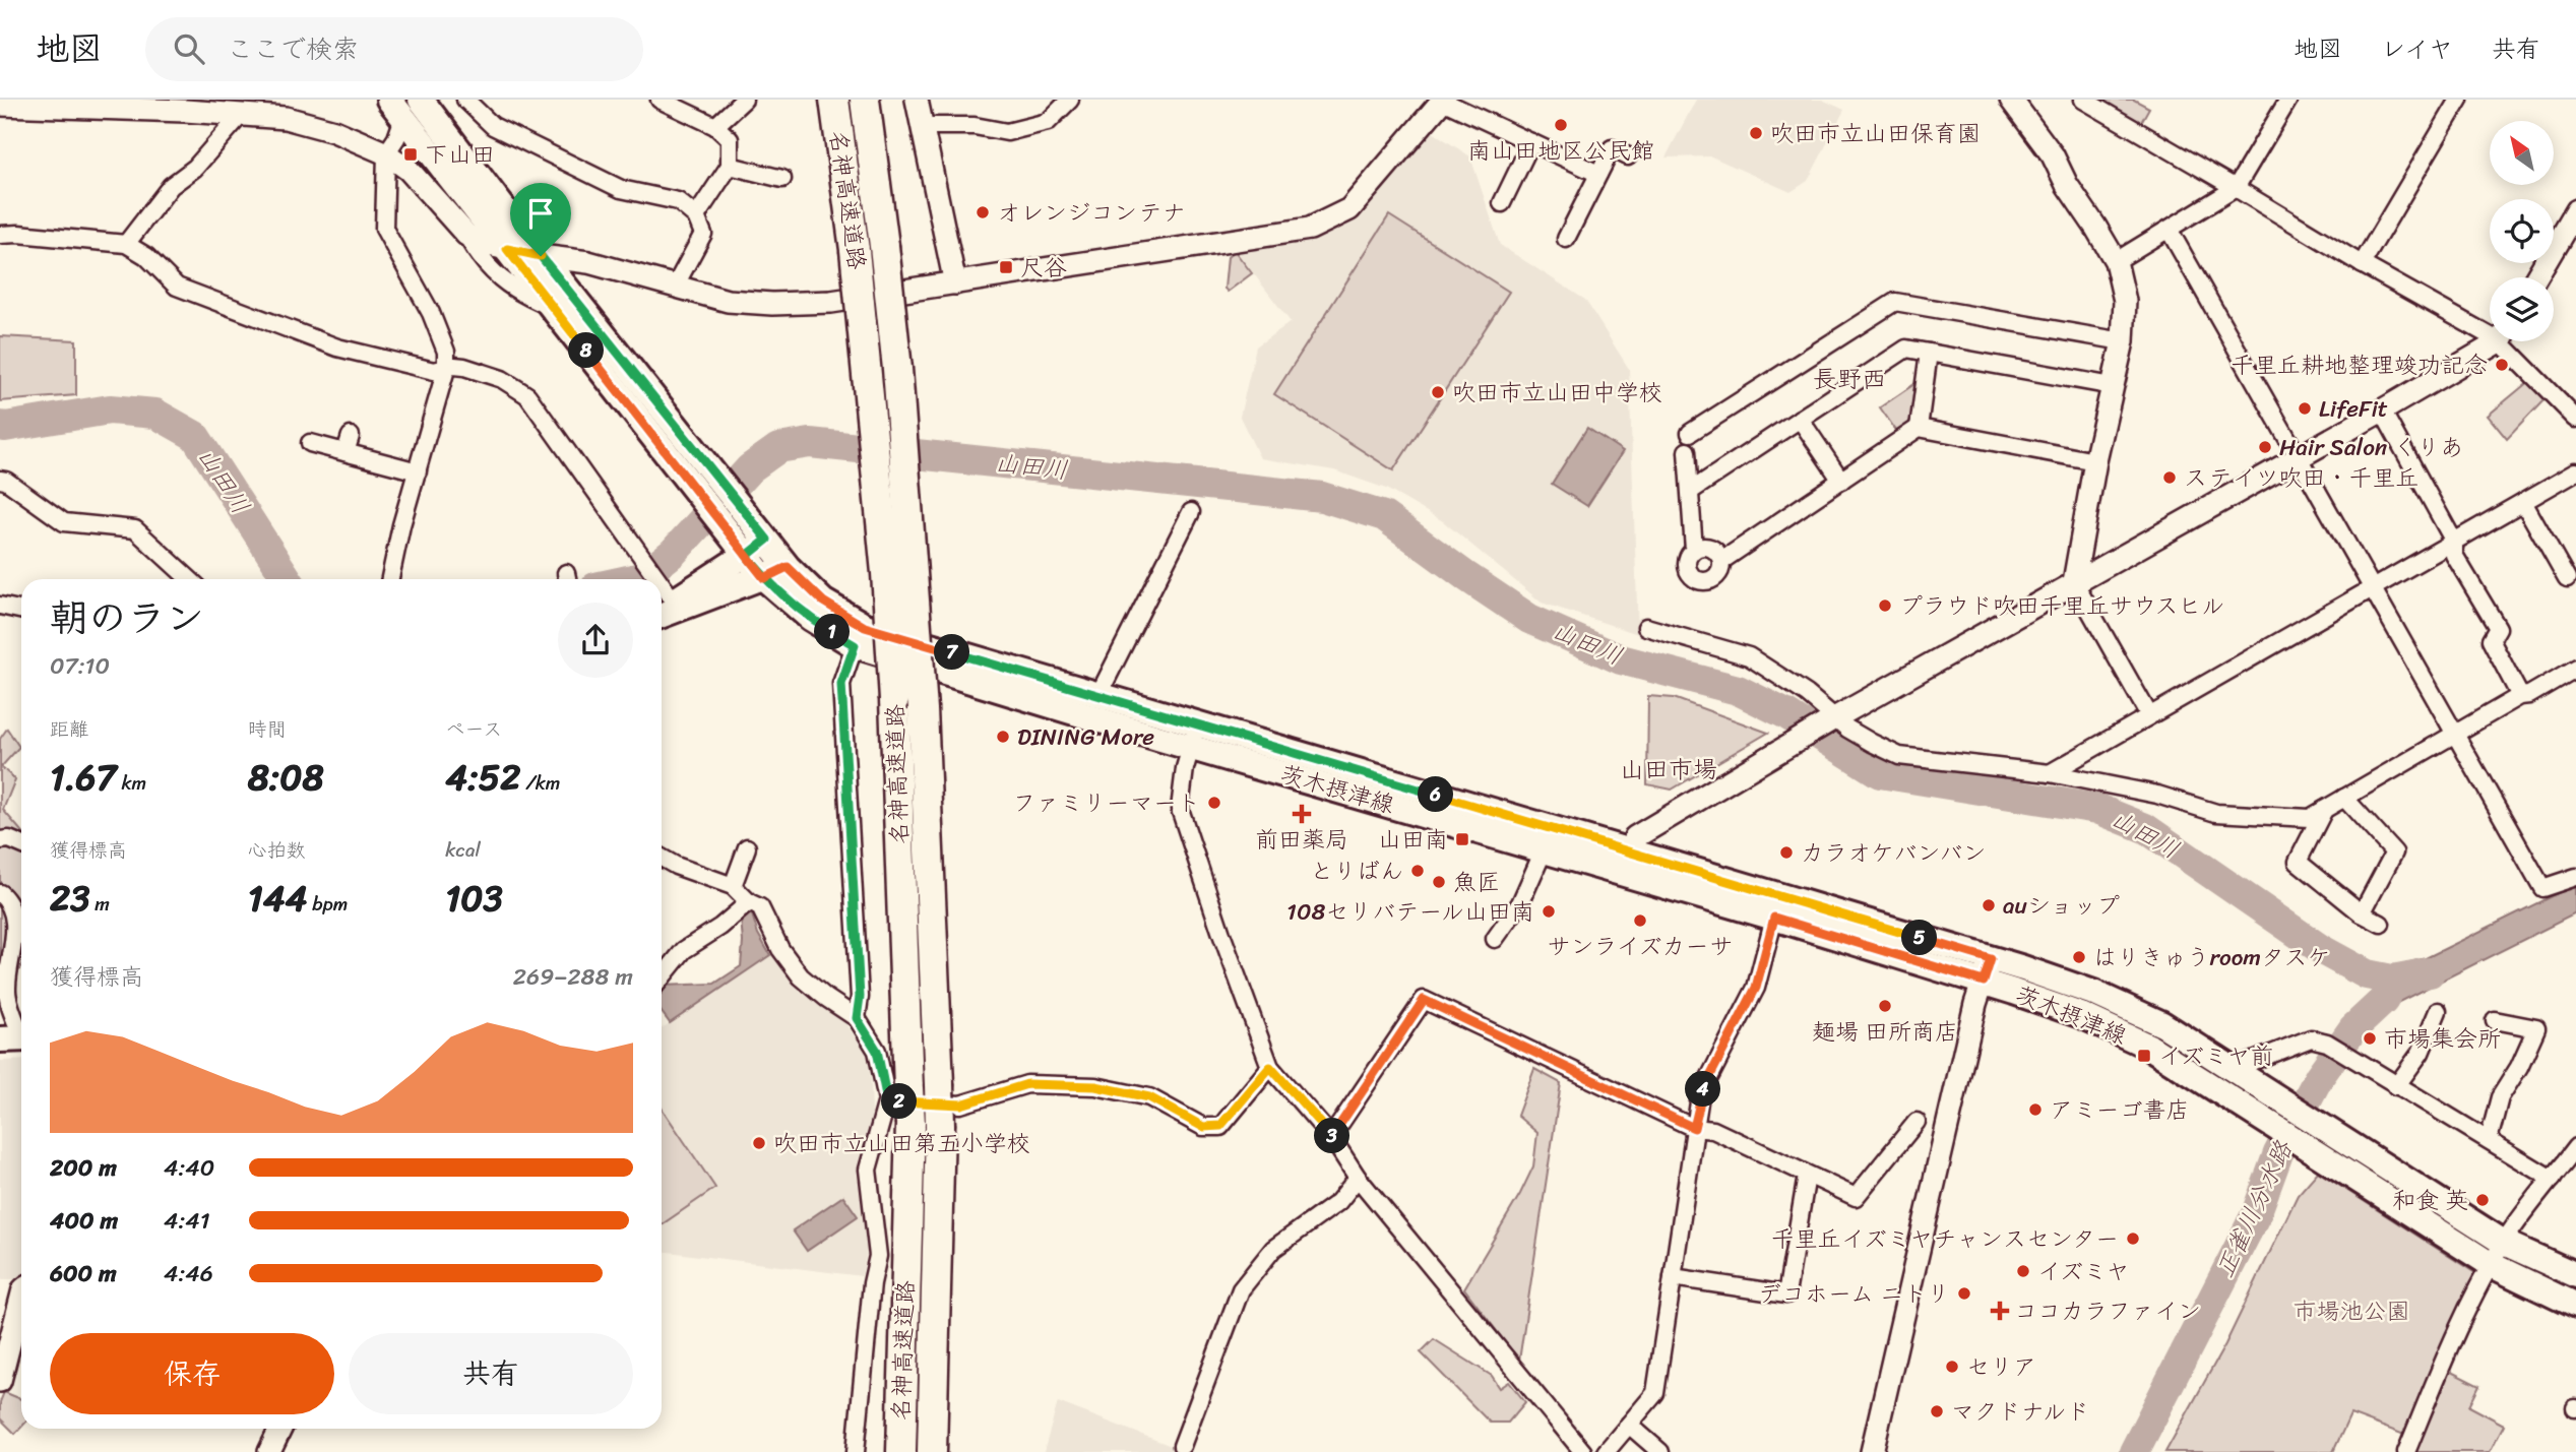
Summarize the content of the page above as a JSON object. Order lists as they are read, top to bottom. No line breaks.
{"streets":{"highway":["名神高速道路"],"main road":["茨木摂津線"]},"districts":["長野西","山田市場"],"water":["山田川","正雀川分水路"],"parks":["市場池公園"],"places":{"other":["南山田地区公民館","吹田市立山田保育園","オレンジコンテナ","千里丘耕地整理竣功記念","吹田市立山田中学校","LifeFit","Hair Salon くりあ","ステイツ吹田・千里丘","プラウド吹田千里丘サウスヒル","DINING More","ファミリーマート","カラオケバンバン","とりばん","魚匠","auショップ","108セリバテール山田南","サンライズカーサ","はりきゅうroomタスケ","麺場 田所商店","市場集会所","アミーゴ書店","吹田市立山田第五小学校","和食 英","千里丘イズミヤチャンスセンター","イズミヤ","デコホーム ニトリ","セリア","マクドナルド"],"transit":["下山田","尺谷","山田南","イズミヤ前"],"health":["前田薬局","ココカラファイン"]},"north":"top left","page":{"header":"地図","search":"ここで検索","nav":["地図","レイヤ","共有"],"pins":["8","1","7","6","5","4","2","3"],"heading":["朝のラン","07:10"],"stats":[["距離","1.67 km"],["時間","8:08"],["ペース","4:52 /km"],["獲得標高","23 m"],["心拍数","144 bpm"],["kcal","103"]],"chart":["獲得標高","269–288 m"],"list":[{"name":"200 m","note":"4:40"},{"name":"400 m","note":"4:41"},{"name":"600 m","note":"4:46"}],"buttons":["保存","共有"]}}
